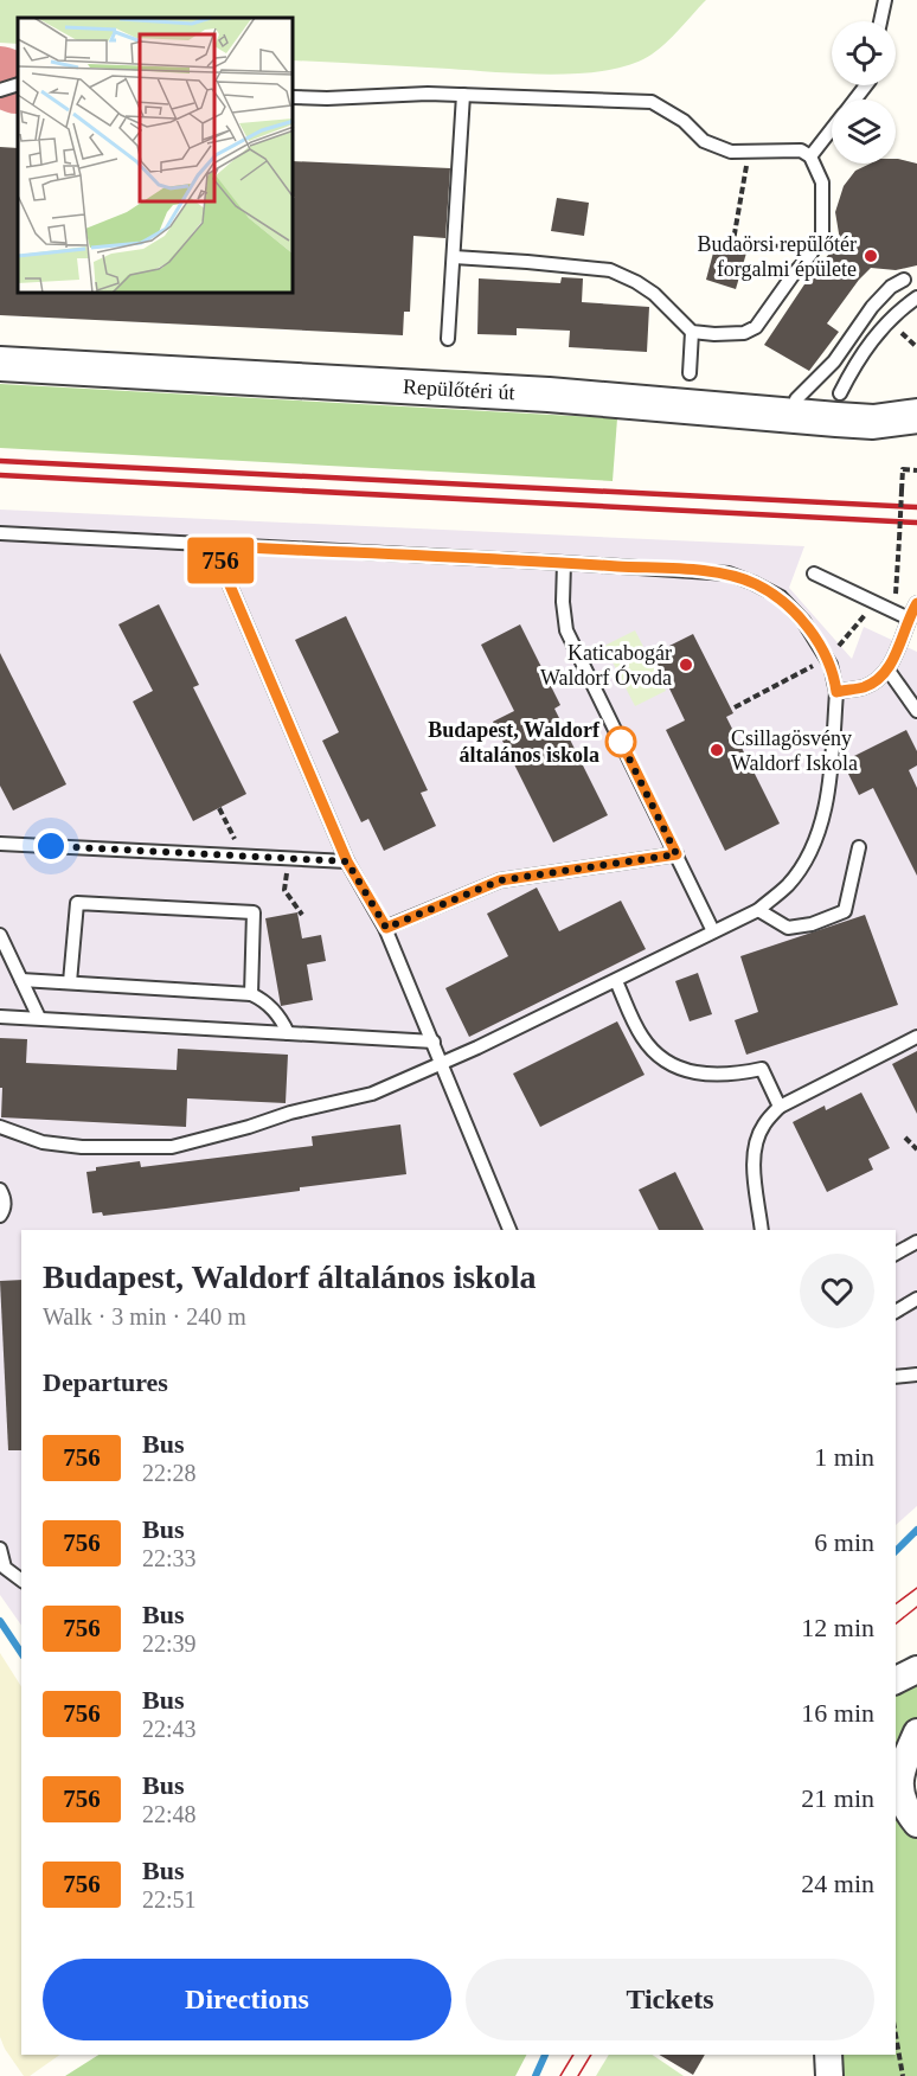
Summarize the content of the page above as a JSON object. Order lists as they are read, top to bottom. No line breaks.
{"streets":{"street":["Repülőtéri út"]},"places":["Budaörsi repülőtér forgalmi épülete","Katicabogár Waldorf Óvoda","Budapest, Waldorf általános iskola","Csillagösvény Waldorf Iskola"],"lines":["bus line 756"],"page":{"on_map":"756","heading":[["Budapest, Waldorf általános iskola","Walk · 3 min · 240 m"],"Departures"],"list":[{"mark":"756","name":"Bus","note":"22:28","value":"1 min"},{"mark":"756","name":"Bus","note":"22:33","value":"6 min"},{"mark":"756","name":"Bus","note":"22:39","value":"12 min"},{"mark":"756","name":"Bus","note":"22:43","value":"16 min"},{"mark":"756","name":"Bus","note":"22:48","value":"21 min"},{"mark":"756","name":"Bus","note":"22:51","value":"24 min"}],"buttons":["Directions","Tickets"]}}
